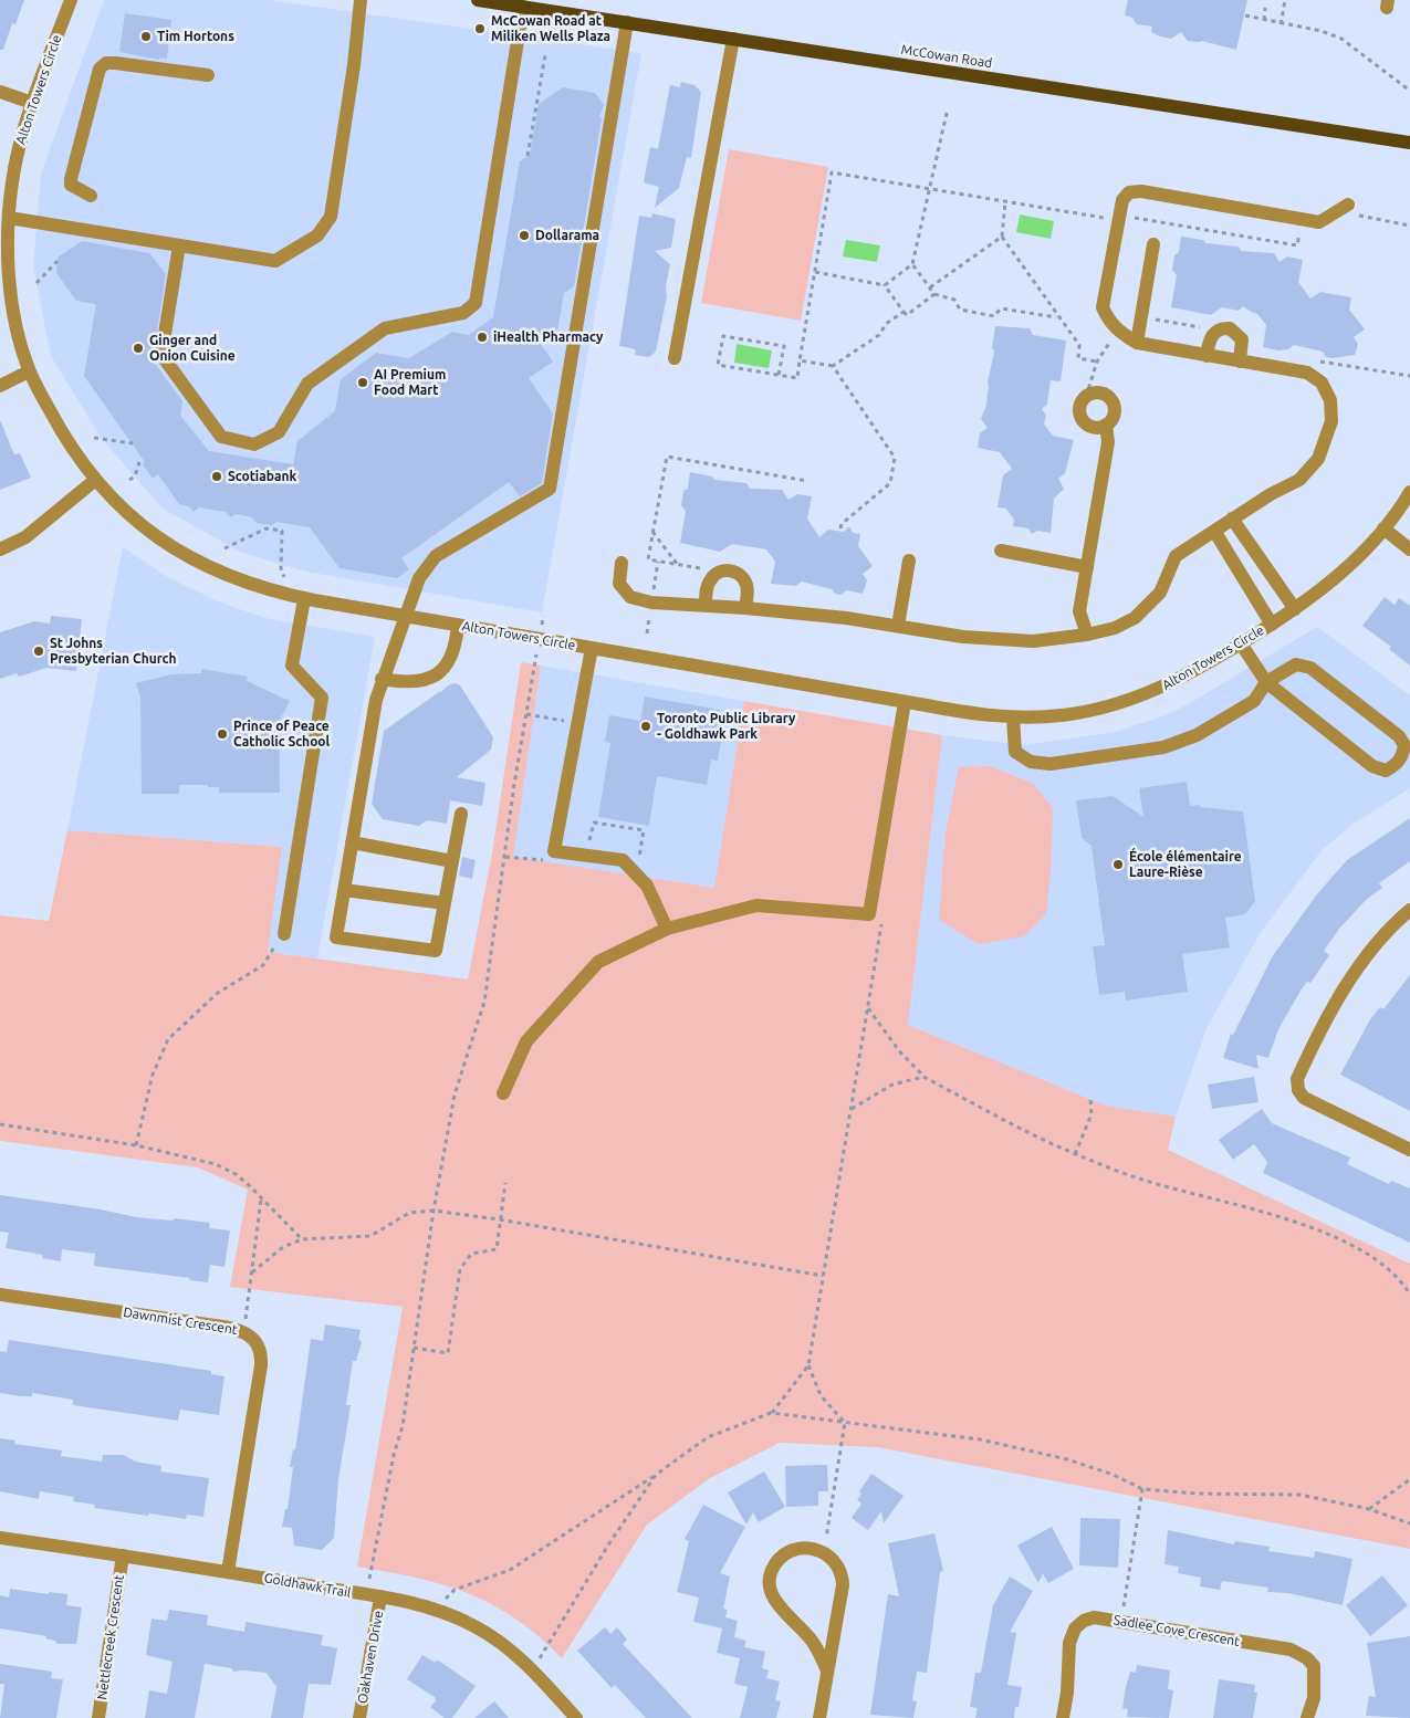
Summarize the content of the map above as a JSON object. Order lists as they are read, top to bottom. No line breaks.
{"streets":{"main road":["McCowan Road"],"street":["Alton Towers Circle","Dawnmist Crescent","Goldhawk Trail","Sadlee Cove Crescent","Nettlecreek Crescent","Oakhaven Drive"]},"crossings":[["Dawnmist Crescent","Goldhawk Trail"],["Goldhawk Trail","Nettlecreek Crescent"],["Goldhawk Trail","Oakhaven Drive"]],"places":["McCowan Road at Miliken Wells Plaza","Tim Hortons","Dollarama","iHealth Pharmacy","Ginger and Onion Cuisine","AI Premium Food Mart","Scotiabank","St Johns Presbyterian Church","Toronto Public Library - Goldhawk Park","Prince of Peace Catholic School","École élémentaire Laure-Rièse"]}
